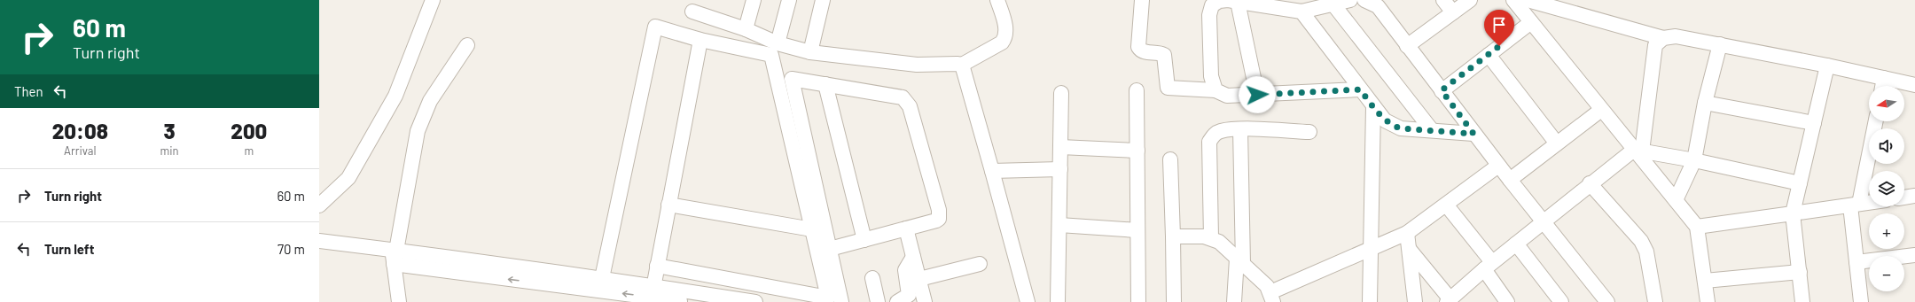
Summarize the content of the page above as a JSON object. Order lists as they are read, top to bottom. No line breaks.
{"north":"left","page":{"turn":["60 m","Turn right"],"then":"Then","map_buttons":["+","−"],"eta":["20:08","Arrival","3","min","200","m"],"list":[{"name":"Turn right","value":"60 m"},{"name":"Turn left","value":"70 m"}]}}
